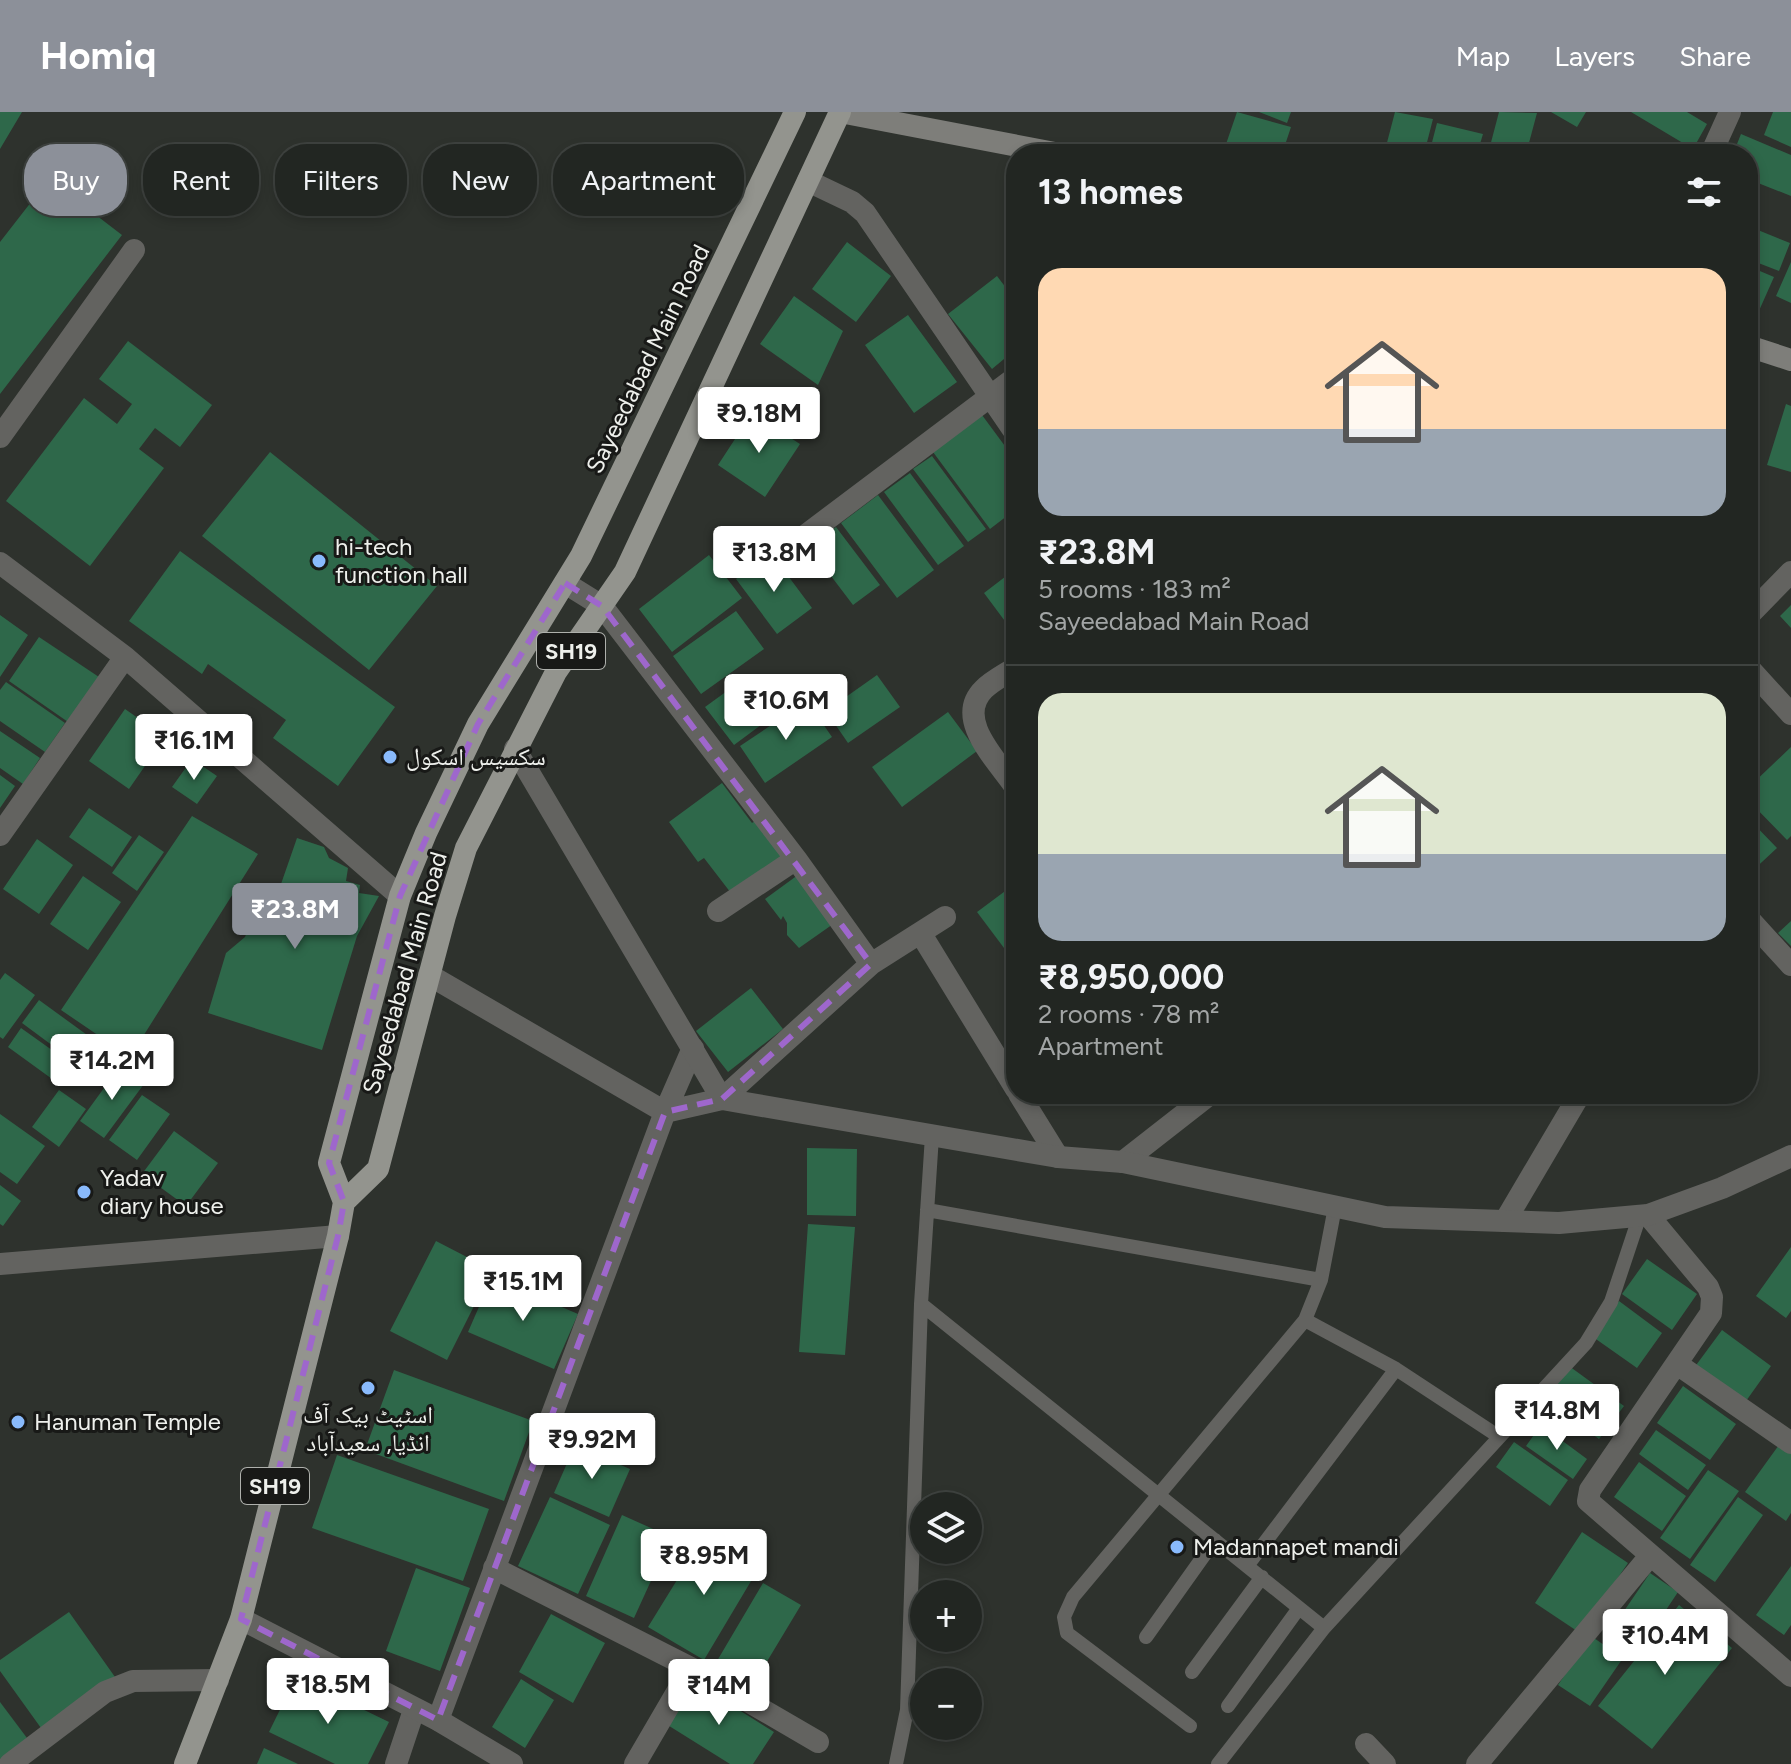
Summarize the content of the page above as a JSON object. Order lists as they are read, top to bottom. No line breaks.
{"streets":{"main road":["Sayeedabad Main Road","SH19"]},"crossings":[["Sayeedabad Main Road","SH19"]],"places":["hi-tech function hall","سکسیس اسکول","Yadav diary house","اسٹیٹ بیک آف انڈیا, سعیدآباد","Hanuman Temple","Madannapet mandi"],"page":{"header":"Homiq","nav":["Map","Layers","Share"],"chip":["Buy","Rent","Filters","New","Apartment"],"heading":"13 homes","list":[{"name":"₹23.8M","note":"5 rooms · 183 m² · Sayeedabad Main Road"},{"name":"₹8,950,000","note":"2 rooms · 78 m² · Apartment"}],"price":["₹9.18M","₹13.8M","₹10.6M","₹16.1M","₹23.8M","₹14.2M","₹15.1M","₹14.8M","₹9.92M","₹8.95M","₹10.4M","₹18.5M","₹14M"],"map_buttons":["+","−"]}}
